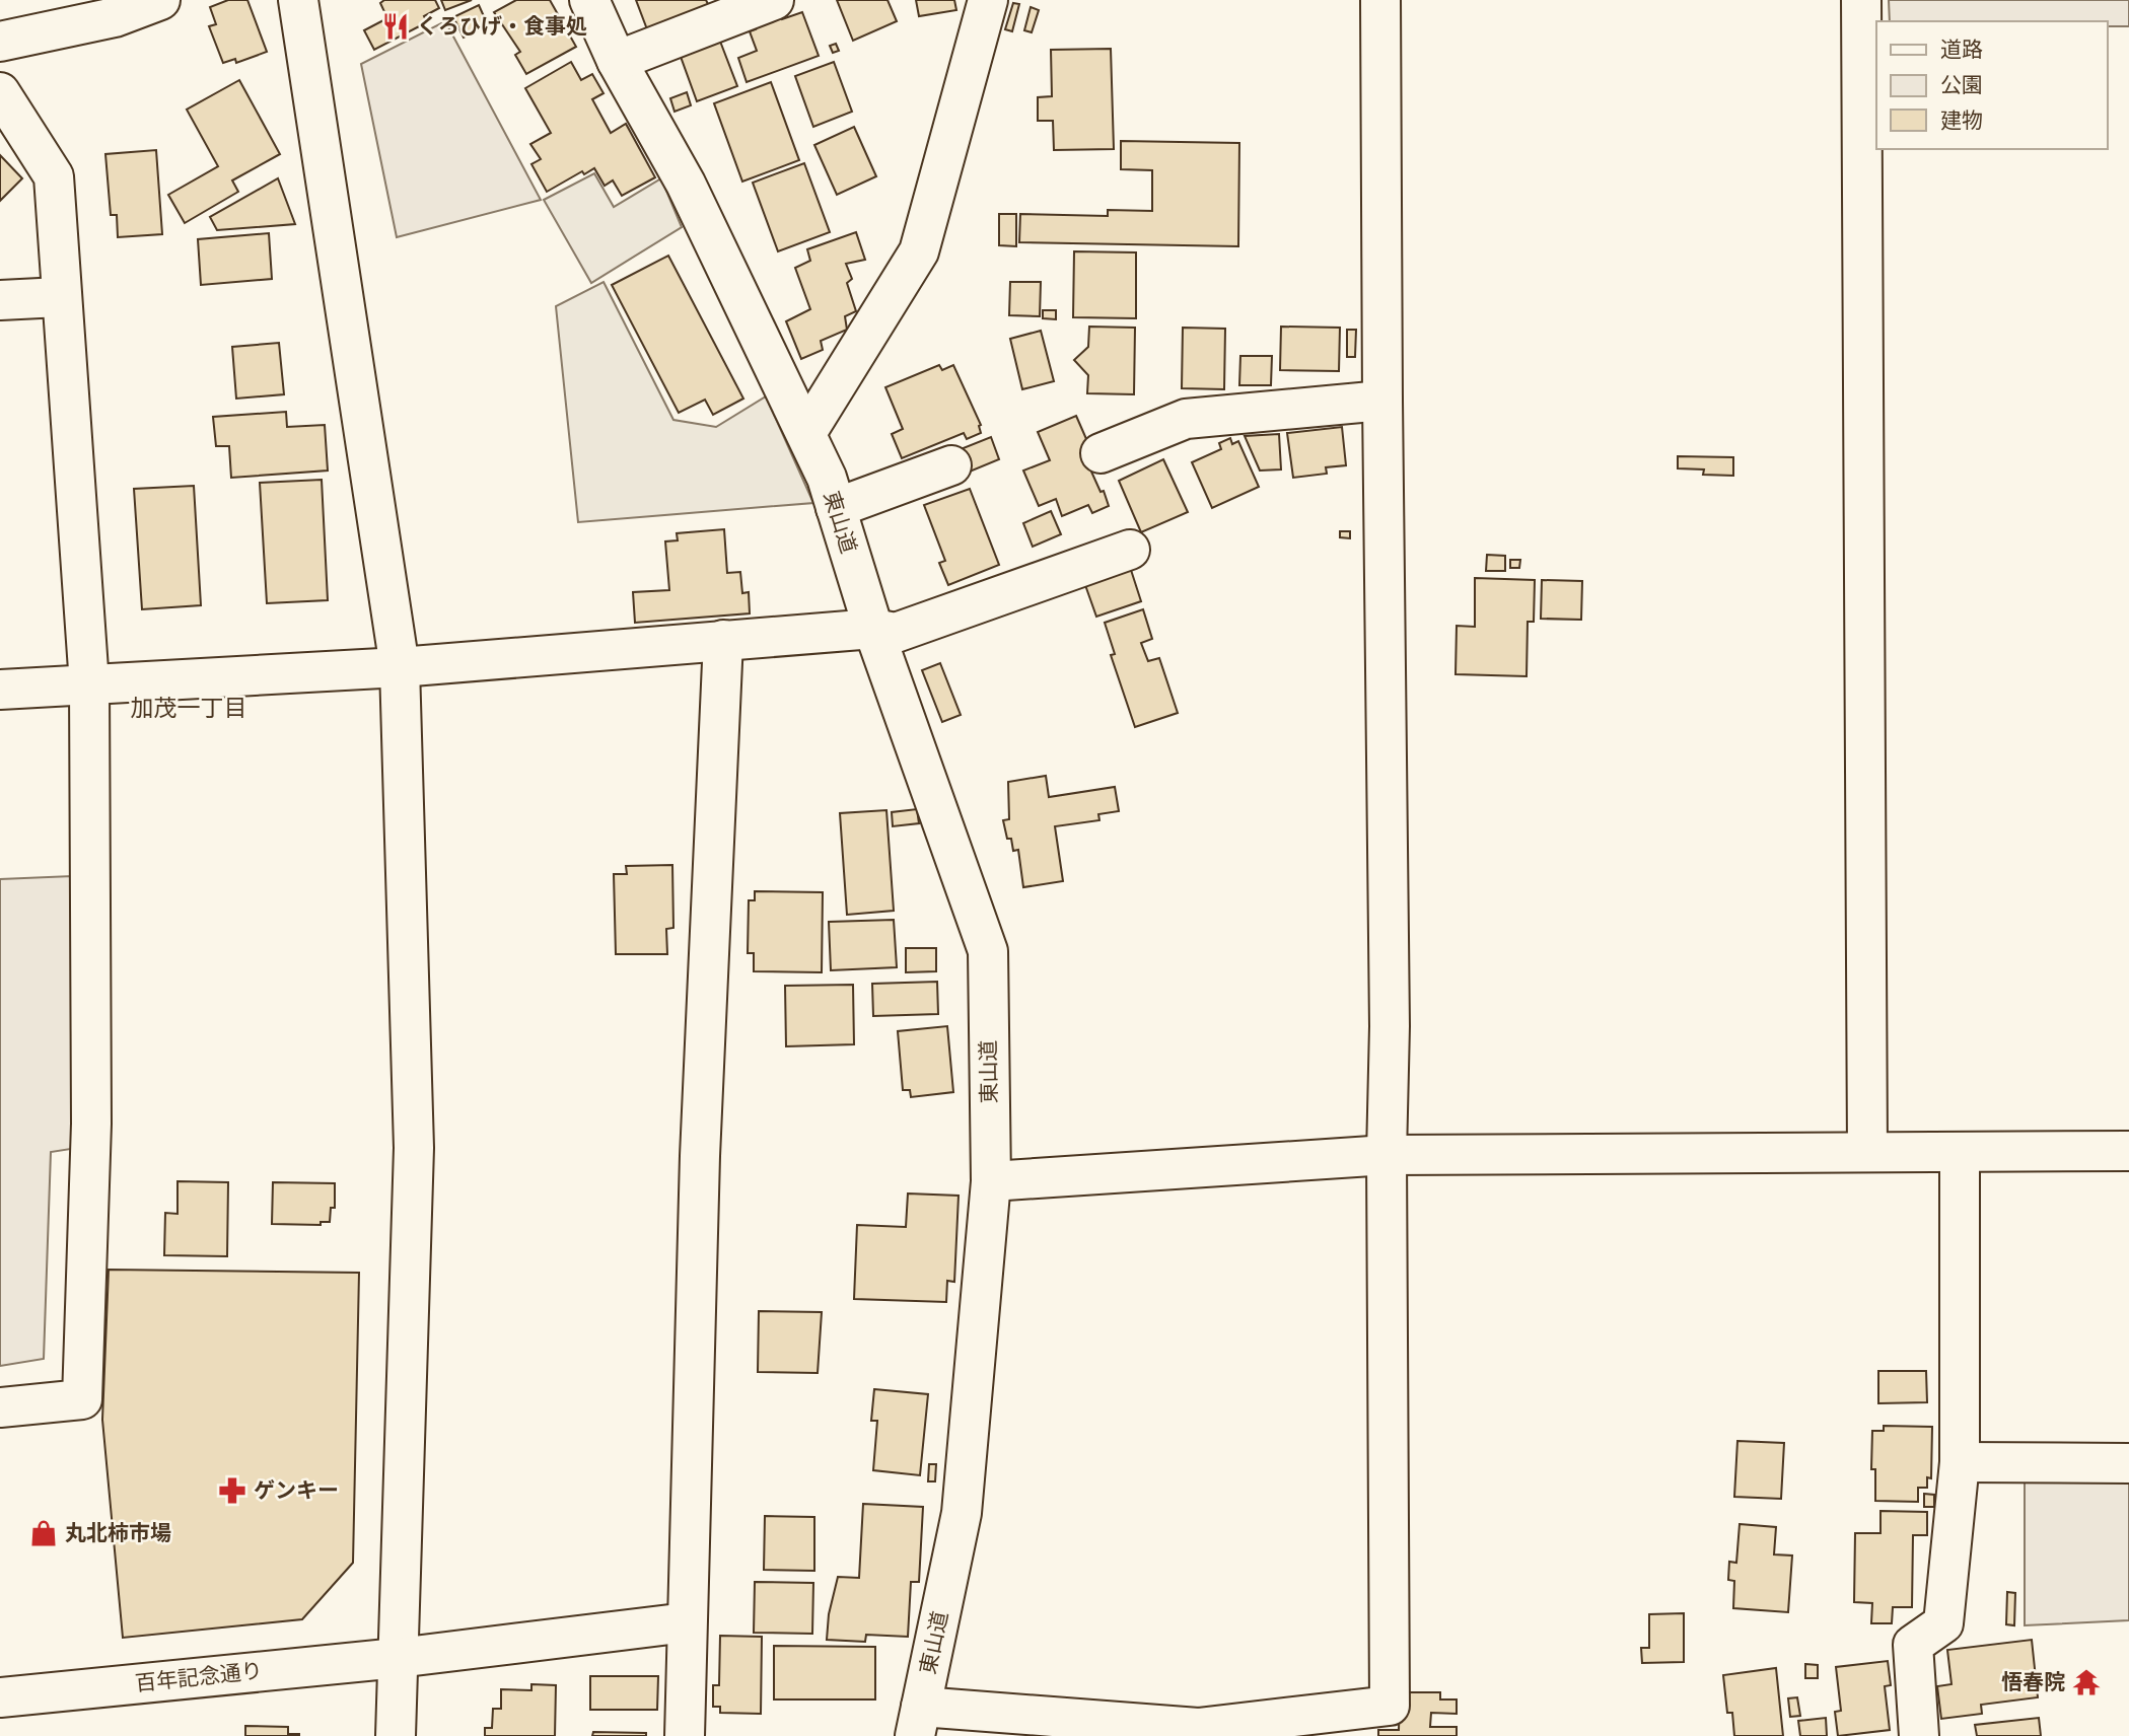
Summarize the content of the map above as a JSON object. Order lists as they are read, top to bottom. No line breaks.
{"streets":{"street":["東山道","百年記念通り"]},"districts":["加茂一丁目"],"places":{"restaurant":["くろひげ・食事処"],"pharmacy":["ゲンキー"],"shop":["丸北柿市場"],"temple":["悟春院"]},"legend":["道路","公園","建物"]}
